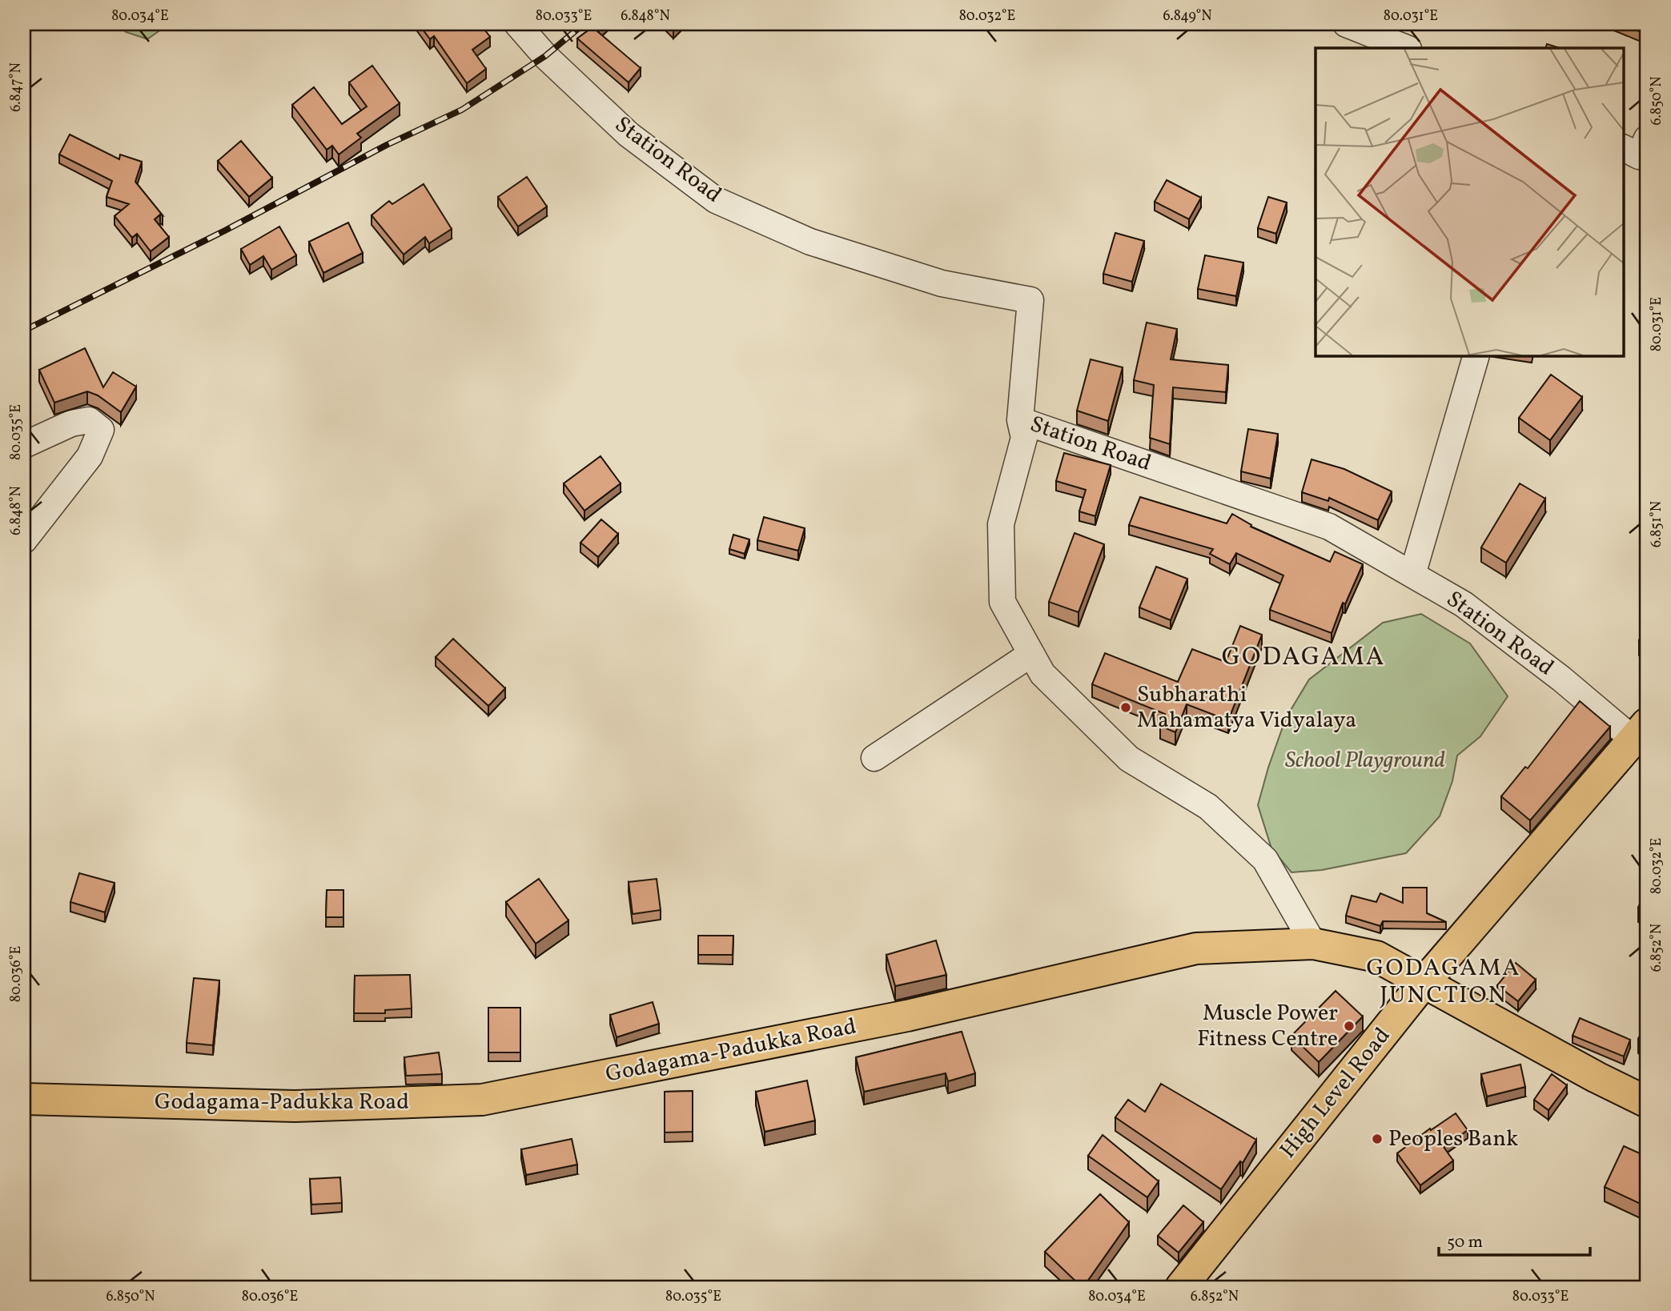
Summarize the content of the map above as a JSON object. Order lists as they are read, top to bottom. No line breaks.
{"streets":{"main road":["Godagama-Padukka Road","High Level Road"],"street":["Station Road"]},"crossings":[["Station Road","High Level Road"],["Godagama-Padukka Road","High Level Road"]],"districts":["GODAGAMA","GODAGAMA JUNCTION"],"parks":["School Playground"],"places":["Subharathi Mahamatya Vidyalaya","Muscle Power Fitness Centre","Peoples Bank"],"scale_bar":"50 m","coordinates":["80.034°E","80.033°E","6.848°N","80.032°E","6.849°N","80.031°E","6.847°N","6.850°N","80.035°E","6.851°N","6.852°N","80.036°E"]}
